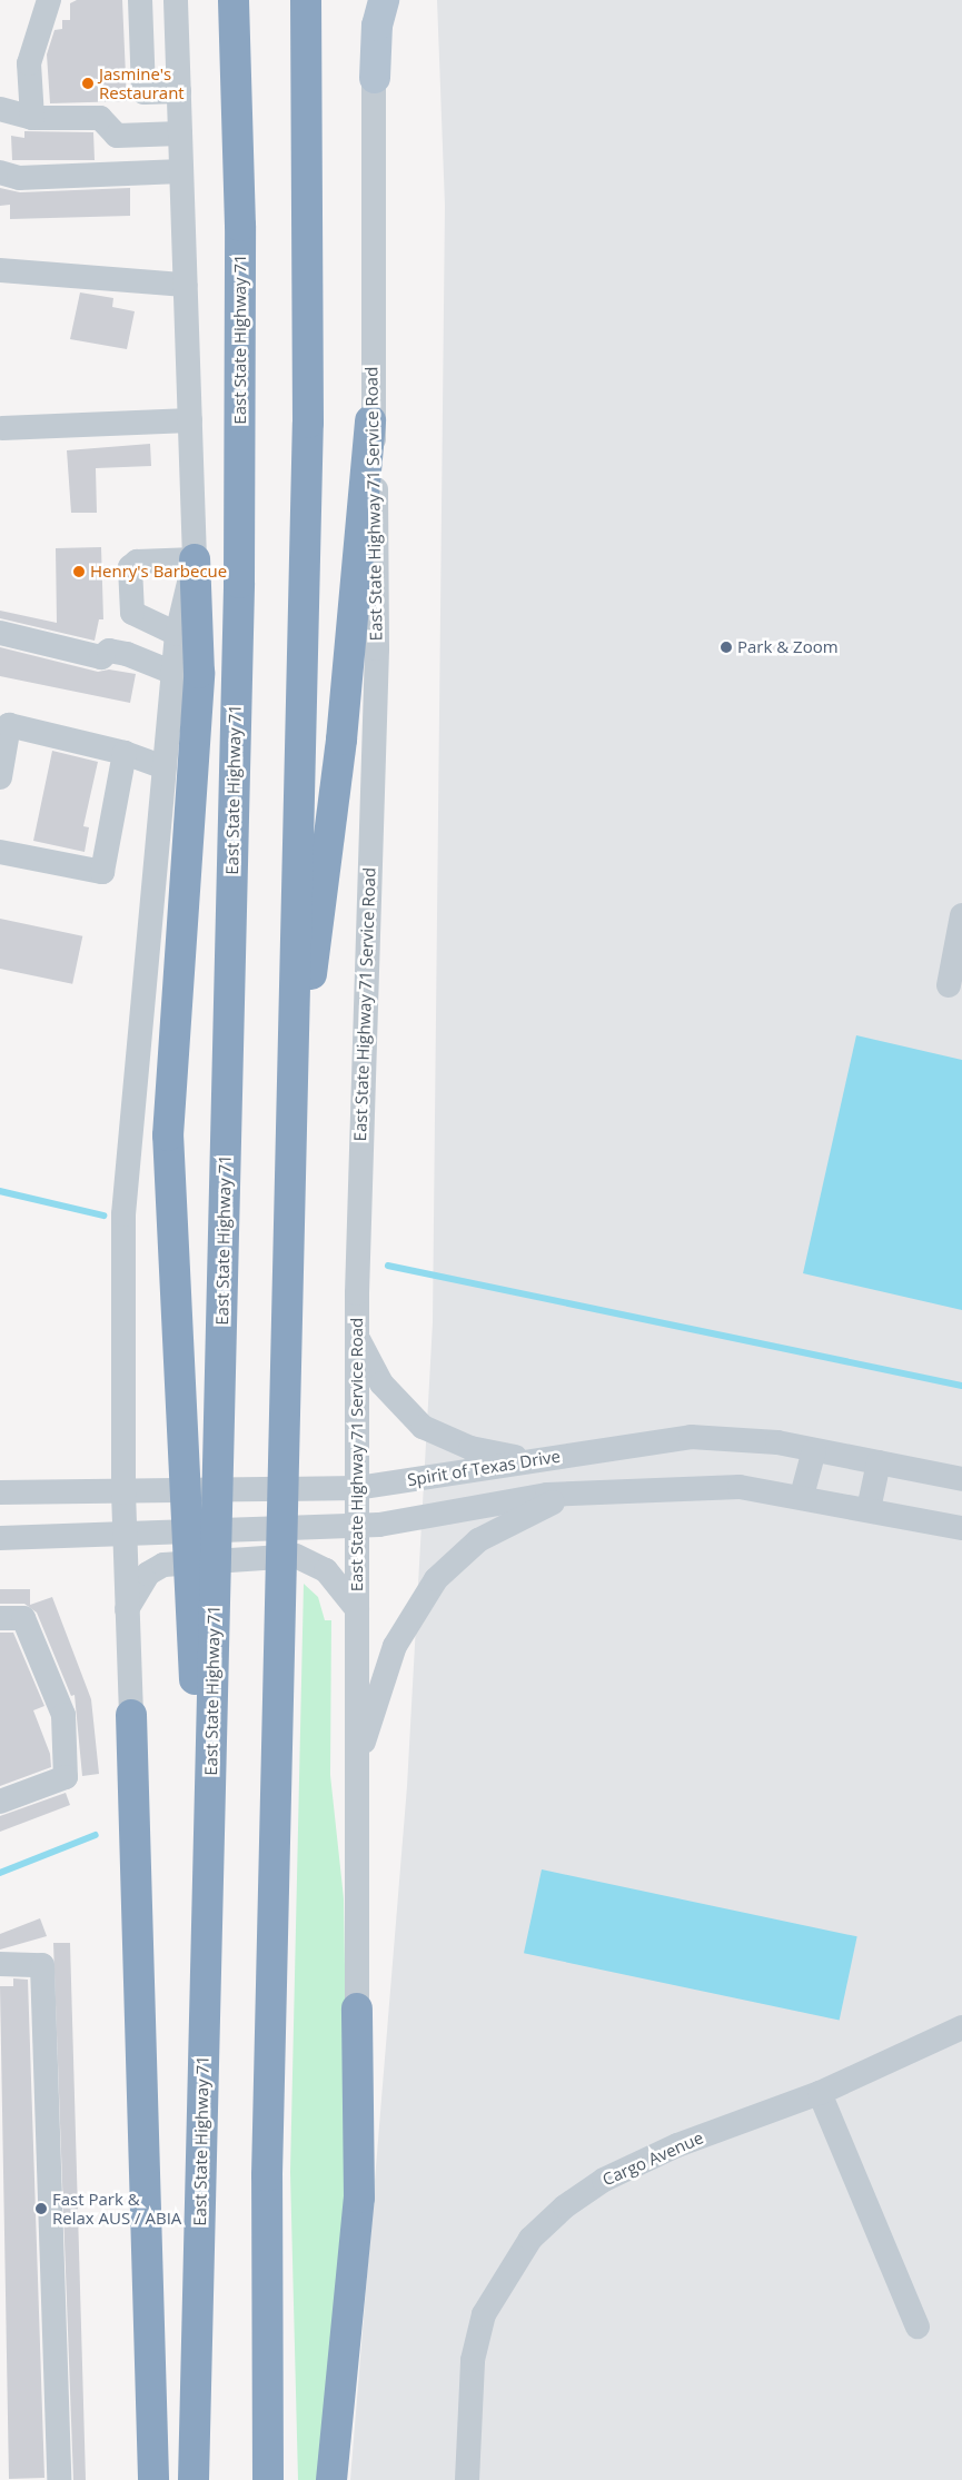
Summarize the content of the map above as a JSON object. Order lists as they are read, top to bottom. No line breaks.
{"streets":{"highway":["East State Highway 71"],"street":["East State Highway 71 Service Road","Spirit of Texas Drive","Cargo Avenue"]},"crossings":[["East State Highway 71 Service Road","Spirit of Texas Drive"]],"places":["Jasmine's Restaurant","Henry's Barbecue","Park & Zoom","Fast Park & Relax AUS / ABIA"]}
